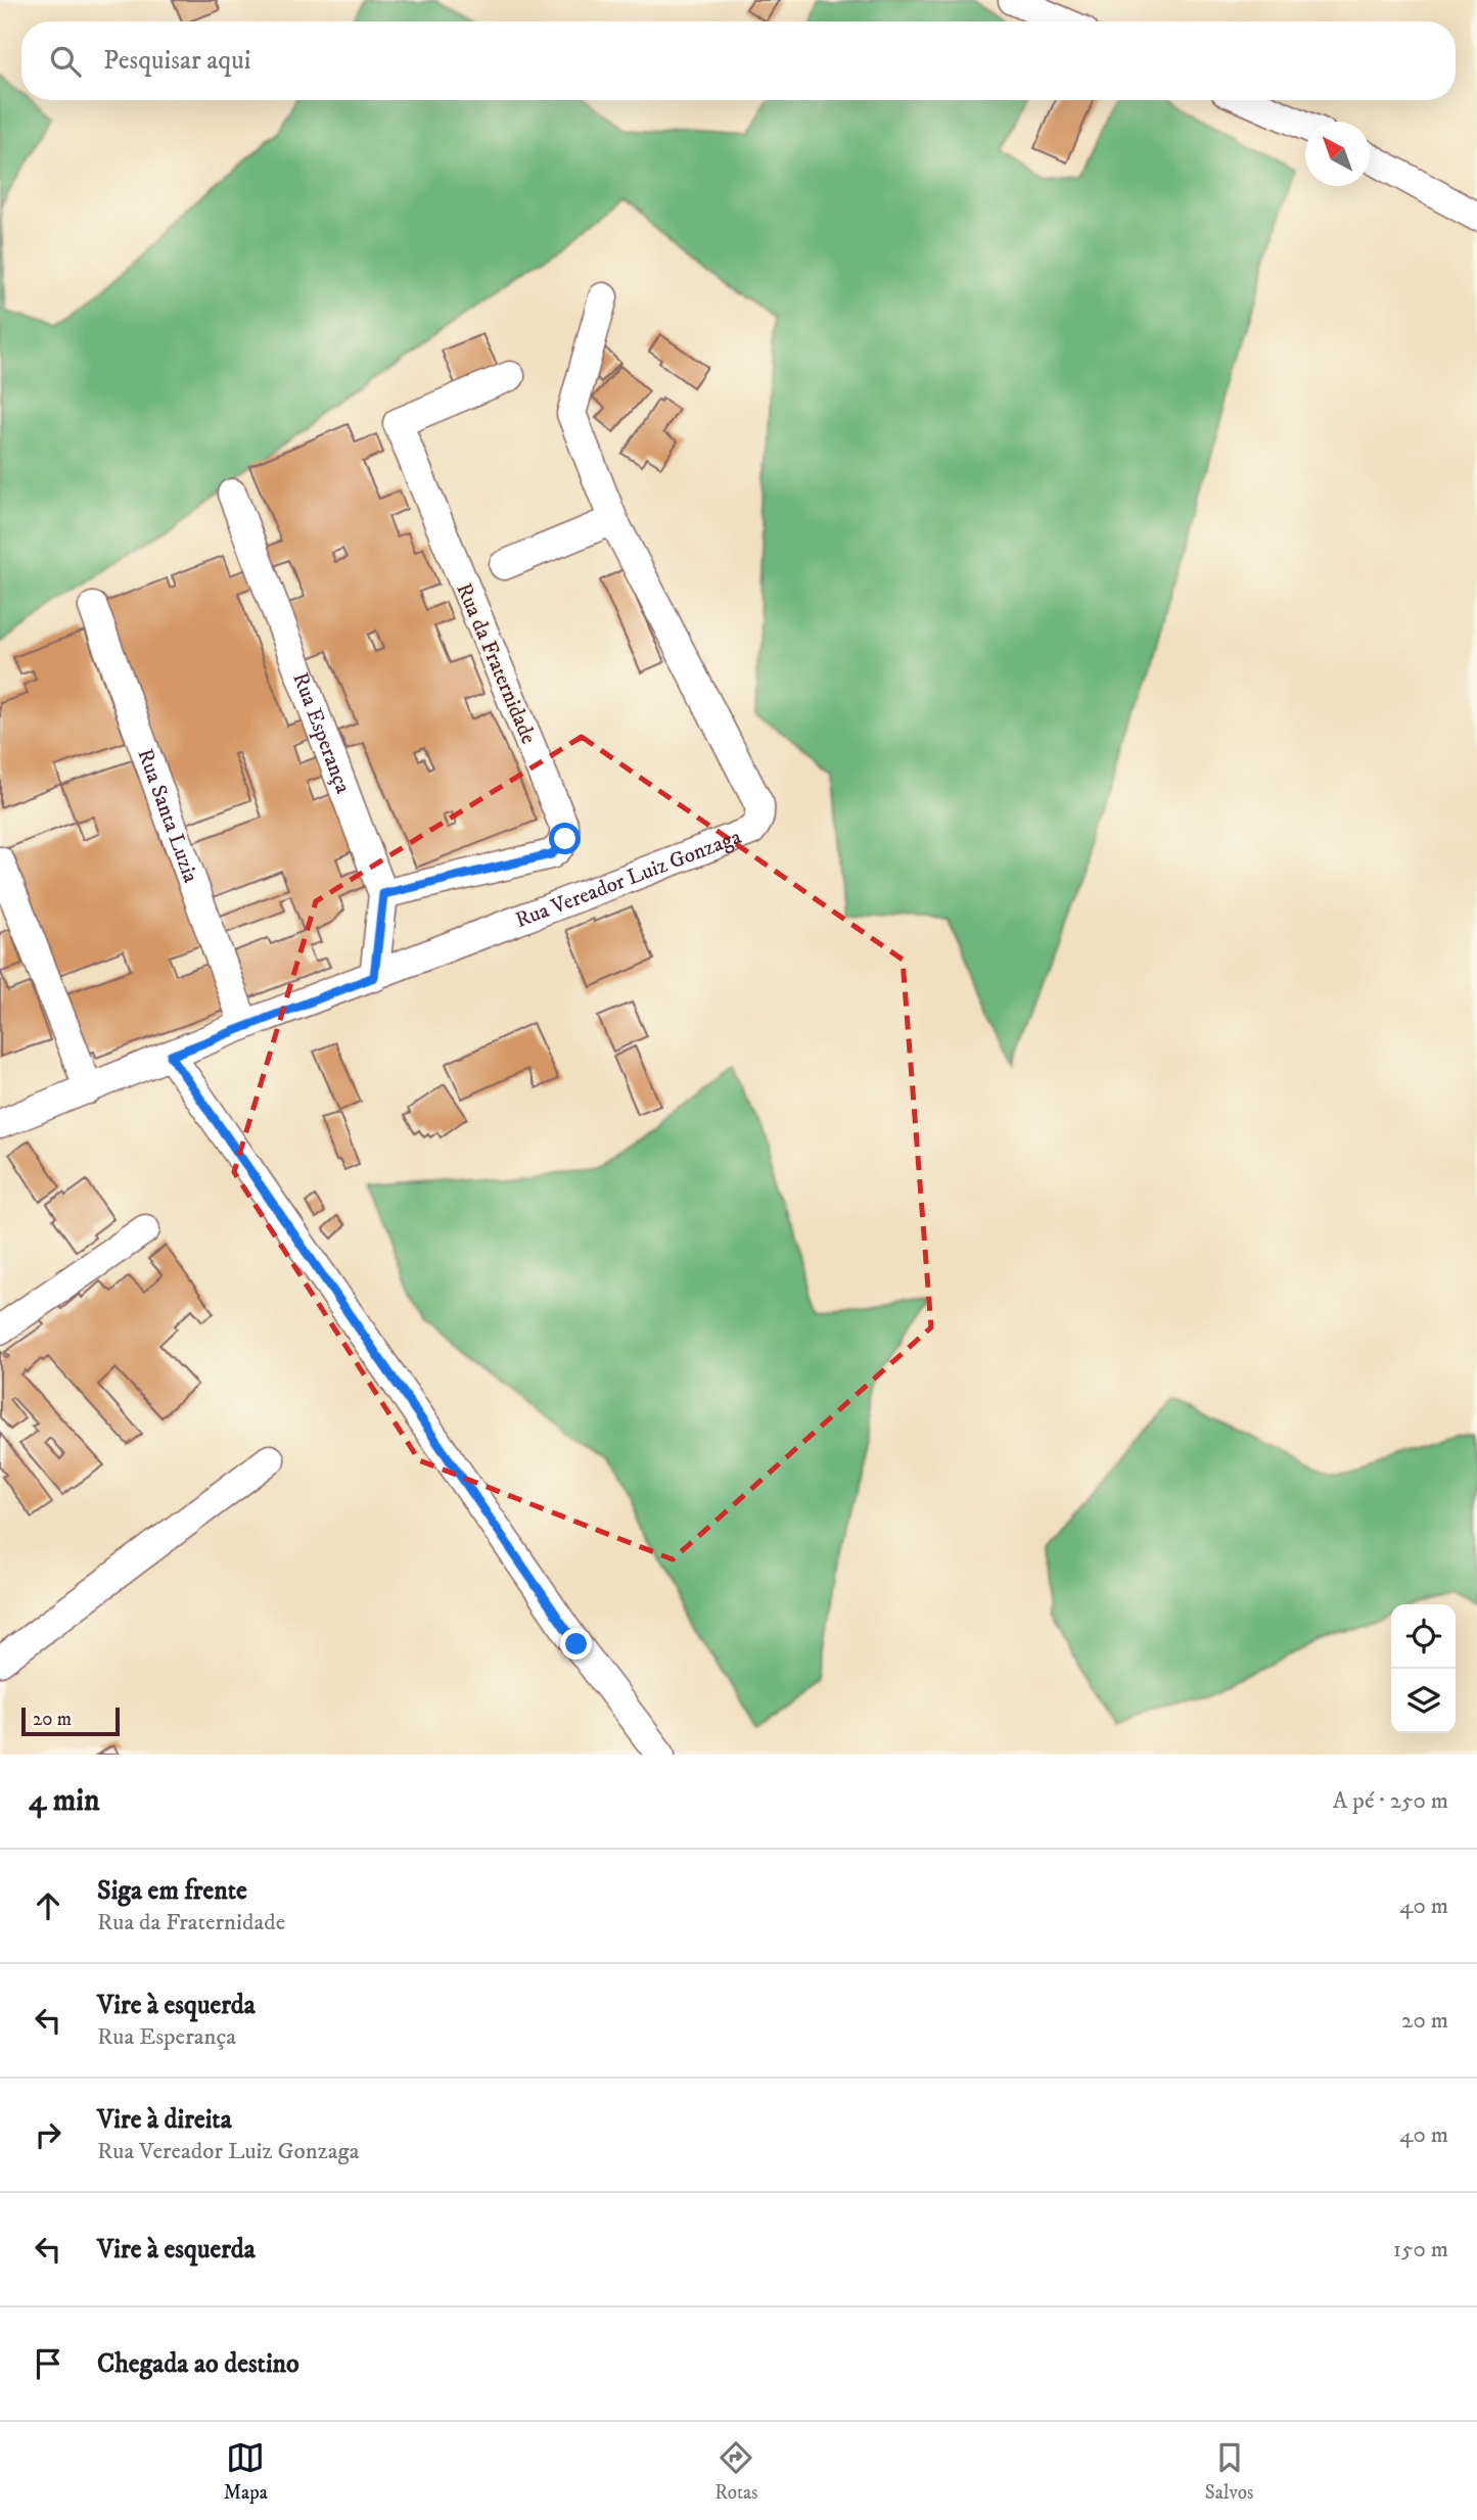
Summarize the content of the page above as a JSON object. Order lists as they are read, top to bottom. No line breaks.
{"streets":{"street":["Rua da Fraternidade","Rua Esperança","Rua Santa Luzia","Rua Vereador Luiz Gonzaga"]},"crossings":[["Rua da Fraternidade","Rua Esperança"],["Rua Esperança","Rua Vereador Luiz Gonzaga"],["Rua Santa Luzia","Rua Vereador Luiz Gonzaga"]],"scale_bar":"20 m","north":"top left","page":{"search":"Pesquisar aqui","scale":"20 m","heading":["4 min","A pé · 250 m"],"list":[["Siga em frente","Rua da Fraternidade","40 m"],["Vire à esquerda","Rua Esperança","20 m"],["Vire à direita","Rua Vereador Luiz Gonzaga","40 m"],["Vire à esquerda","150 m"],"Chegada ao destino"],"nav":["Mapa","Rotas","Salvos"]}}
